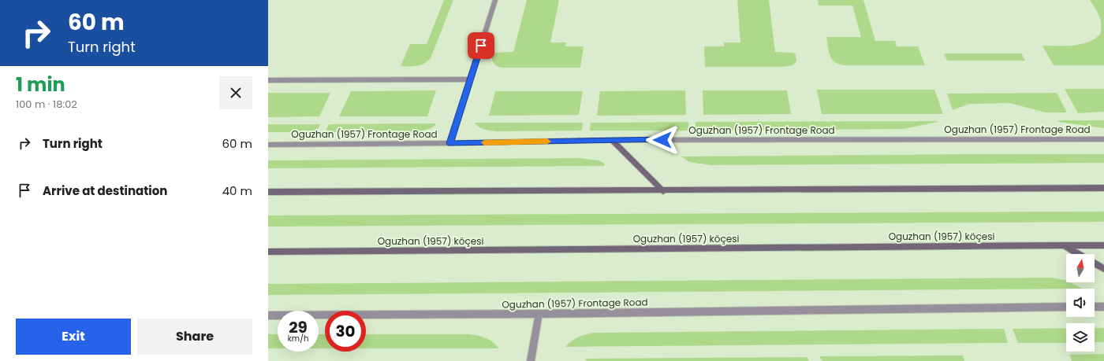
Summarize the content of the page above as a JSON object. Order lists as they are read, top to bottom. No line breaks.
{"streets":{"main road":["Oguzhan (1957) köçesi"],"street":["Oguzhan (1957) Frontage Road"]},"north":"top","page":{"turn":["60 m","Turn right"],"heading":["1 min","100 m · 18:02"],"list":[{"name":"Turn right","value":"60 m"},{"name":"Arrive at destination","value":"40 m"}],"speed":"29 km/h","limit":"30","buttons":["Exit","Share"]}}
